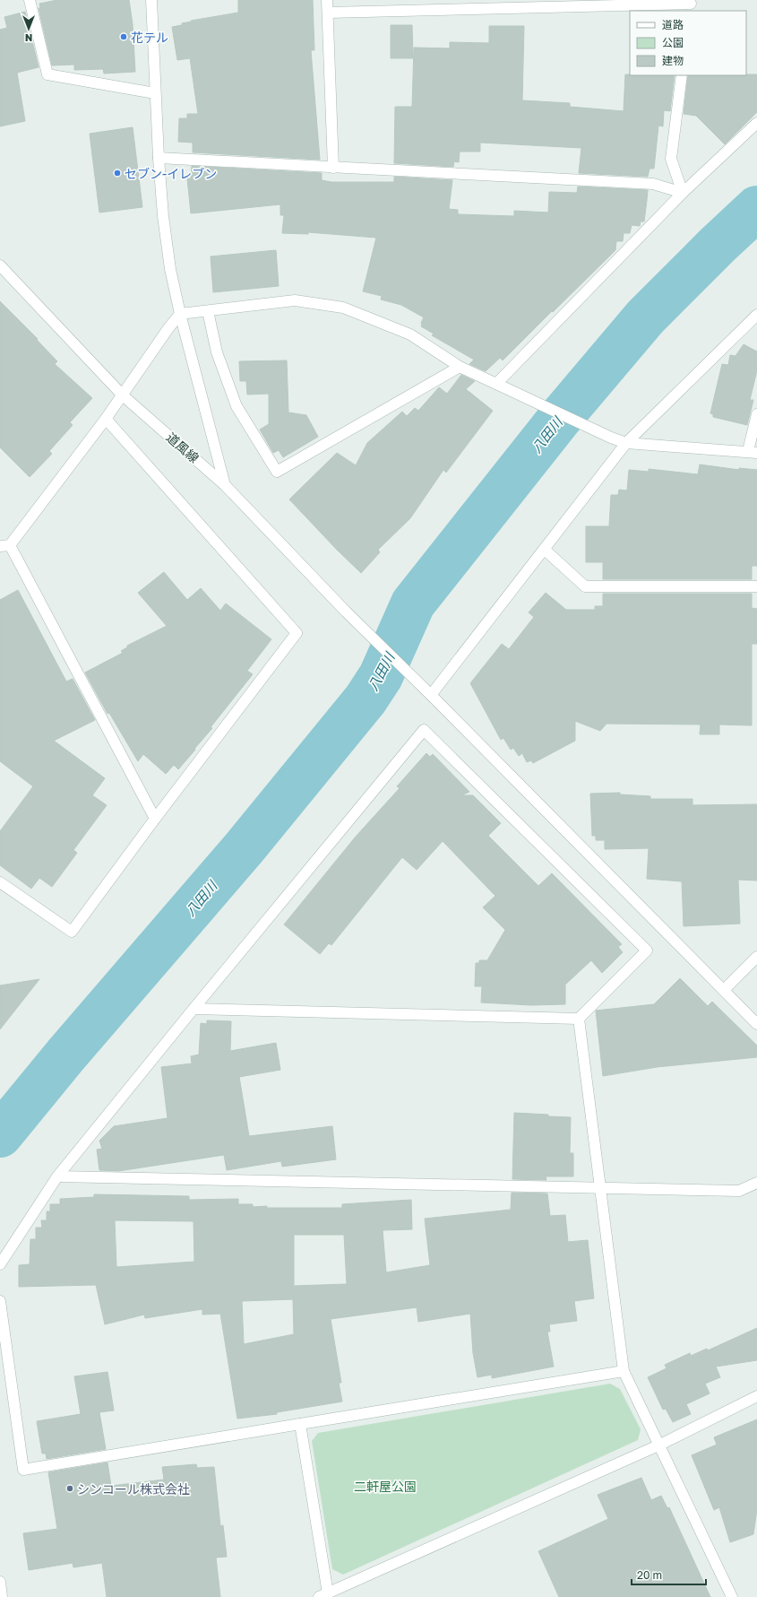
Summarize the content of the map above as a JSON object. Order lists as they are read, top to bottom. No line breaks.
{"streets":{"street":["道風線"]},"water":["八田川"],"parks":["二軒屋公園"],"places":["花テル","セブン-イレブン","シンコール株式会社"],"legend":["道路","公園","建物"],"scale_bar":"20 m","north":"bottom"}
